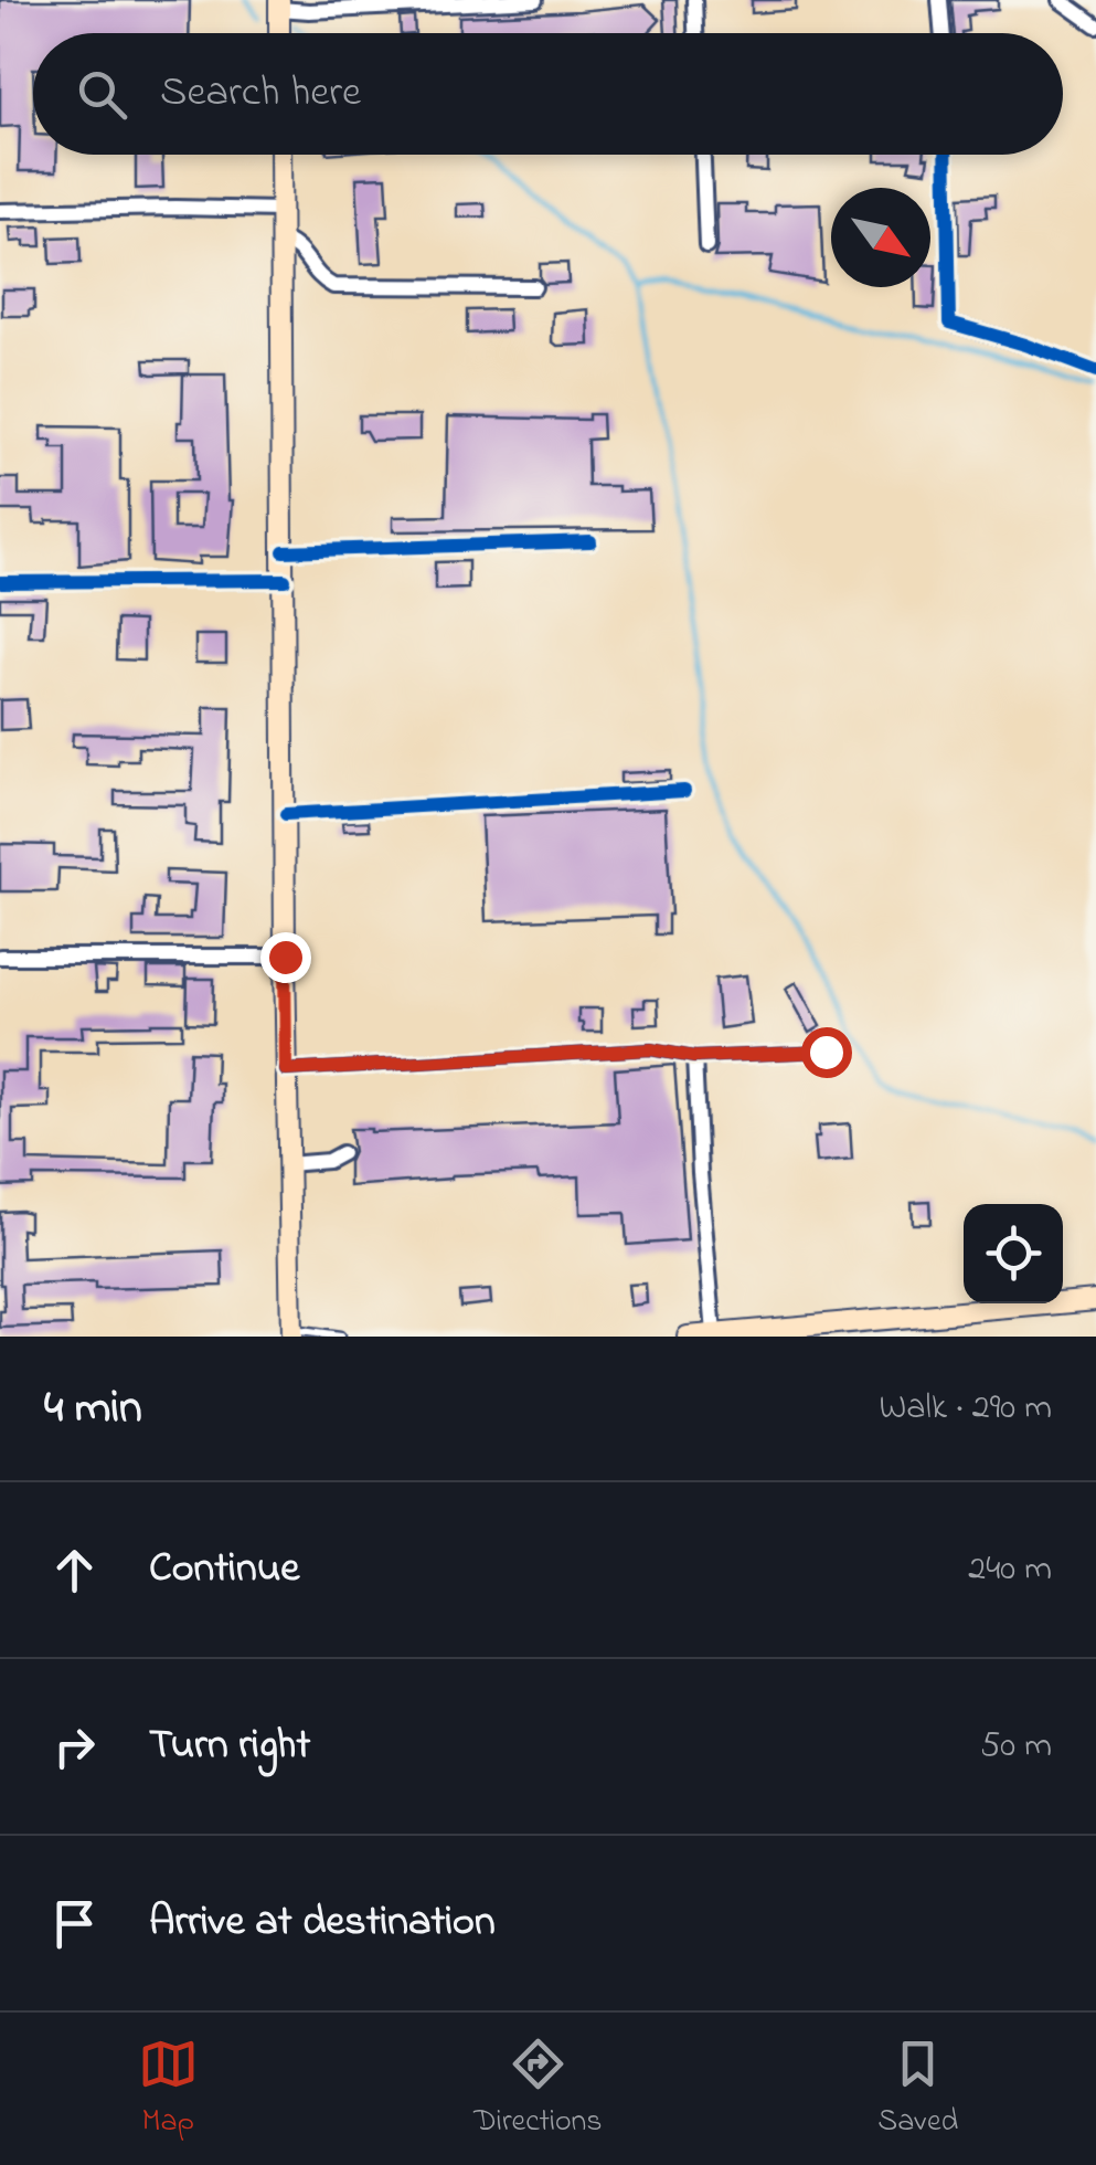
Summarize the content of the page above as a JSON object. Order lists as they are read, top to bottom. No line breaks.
{"north":"bottom right","page":{"search":"Search here","heading":["4 min","Walk · 290 m"],"list":[["Continue","240 m"],["Turn right","50 m"],"Arrive at destination"],"nav":["Map","Directions","Saved"]}}
